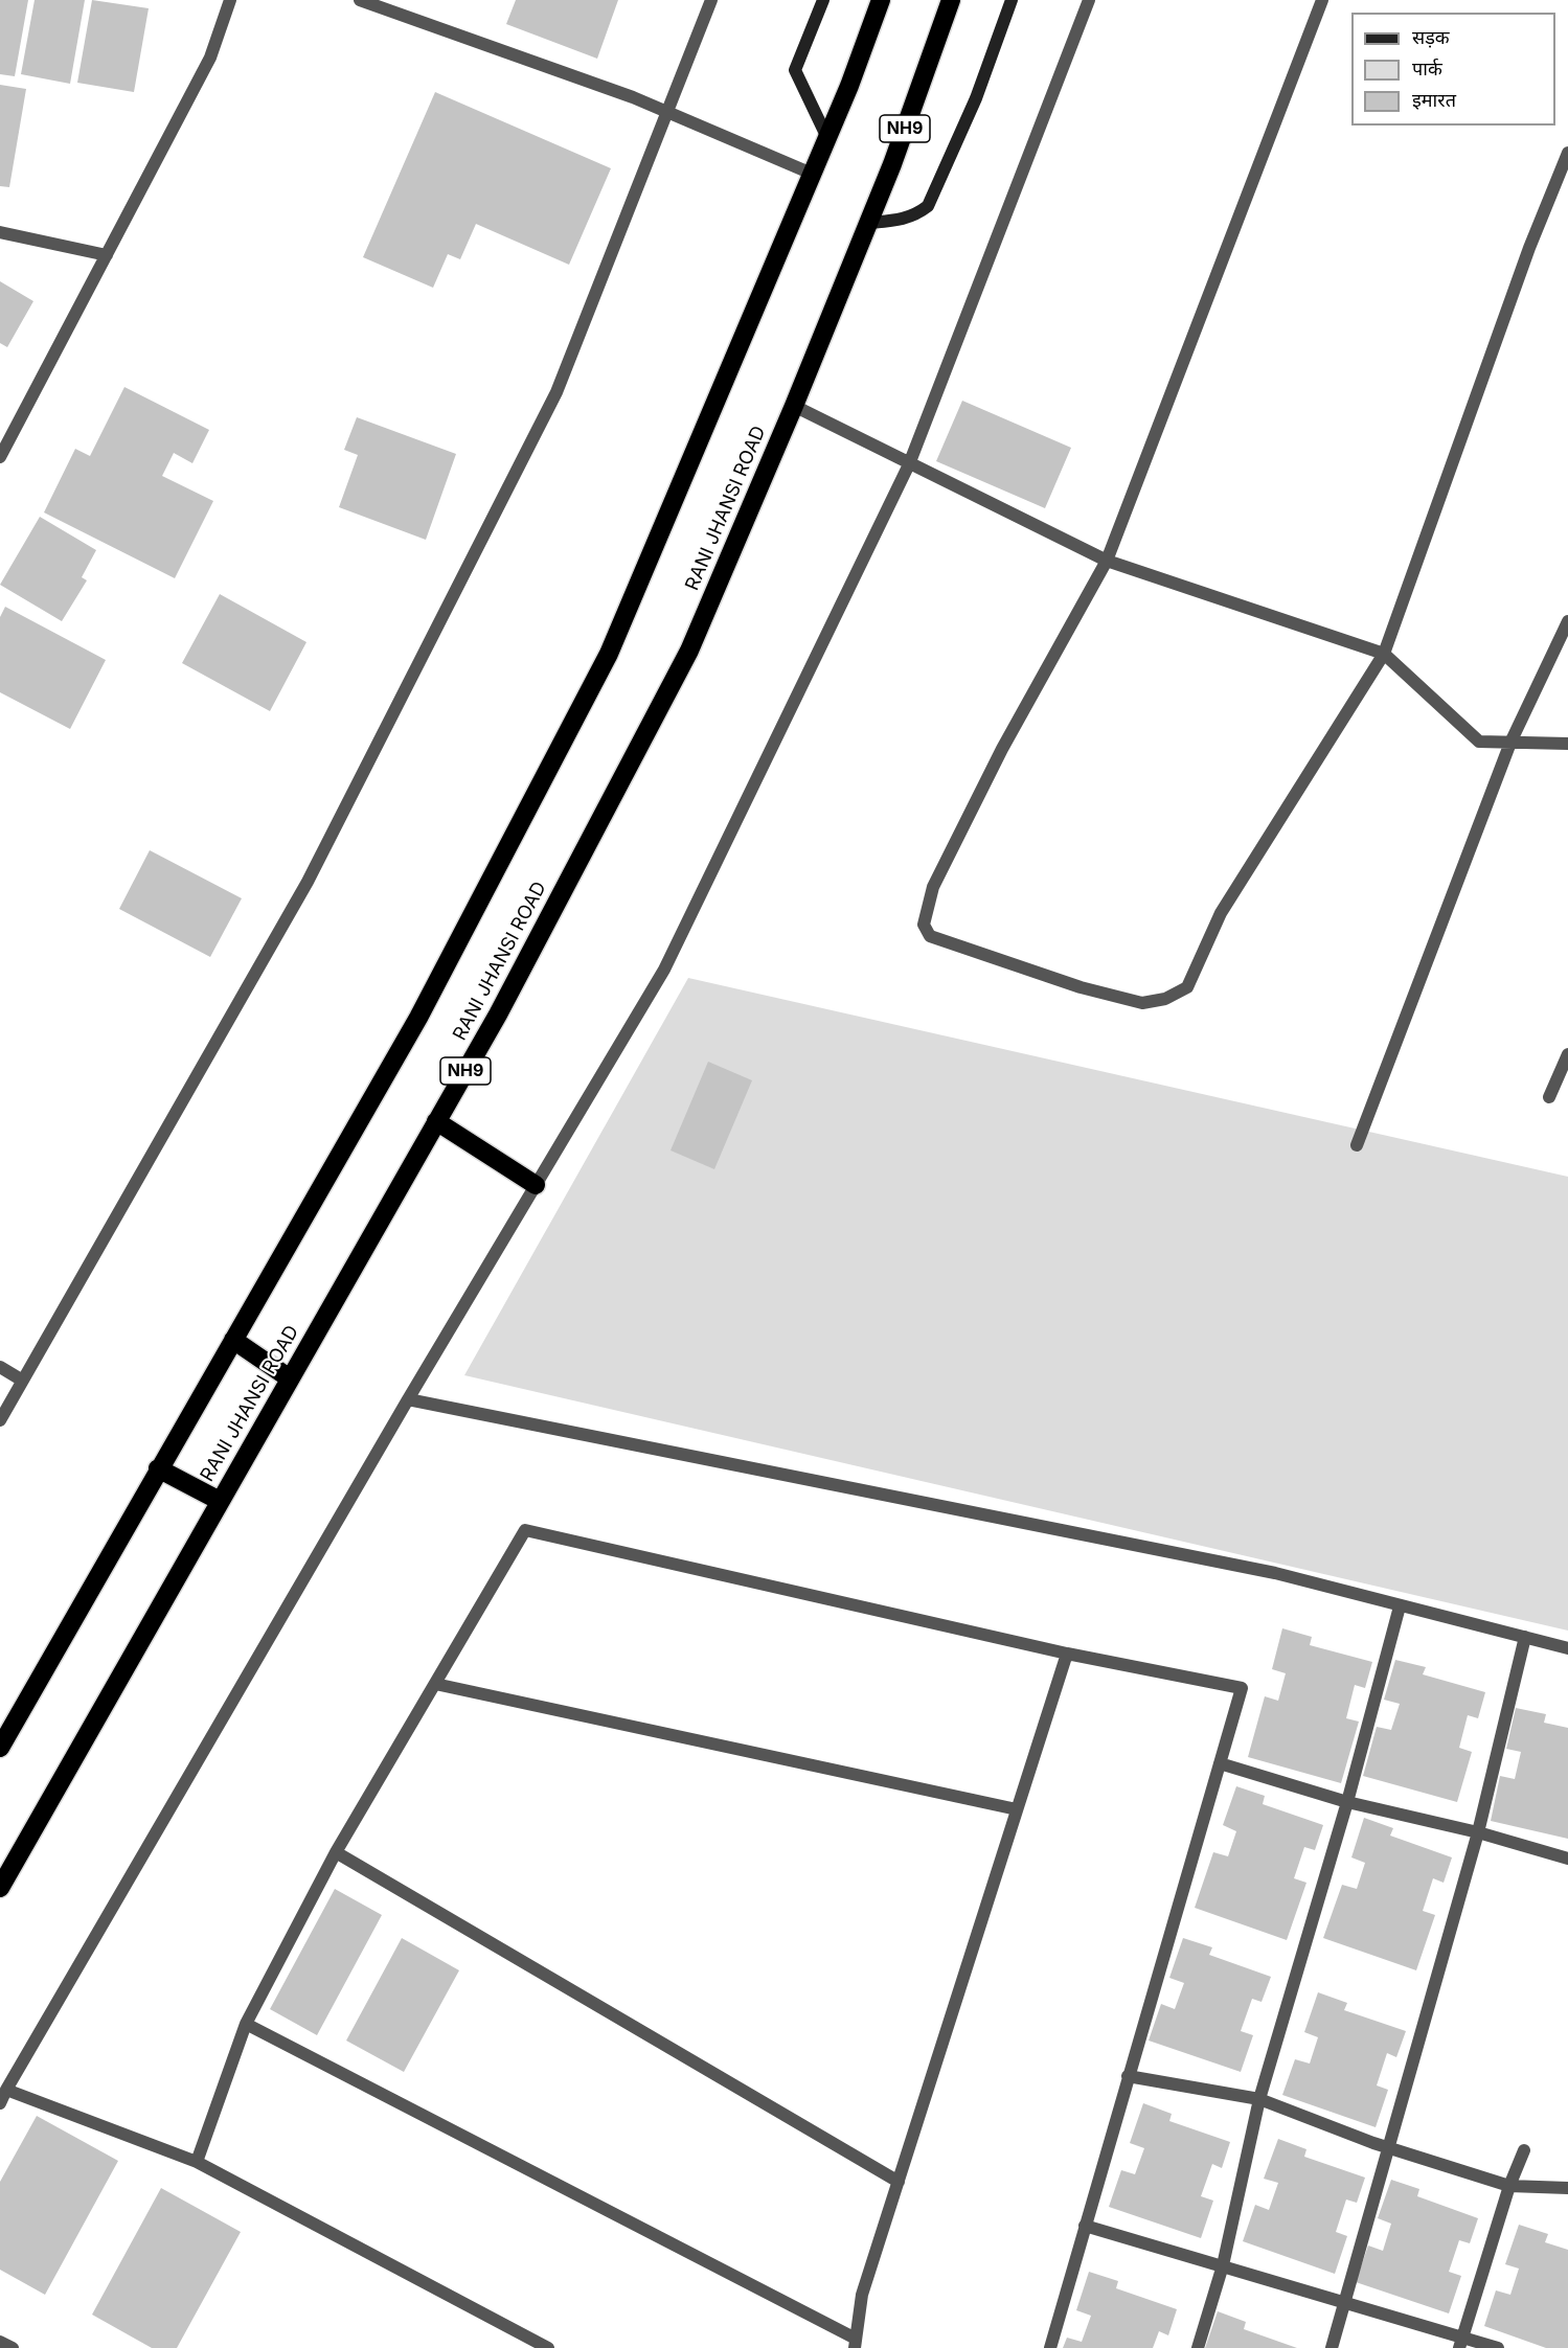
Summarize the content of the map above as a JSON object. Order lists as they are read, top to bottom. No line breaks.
{"streets":{"highway":["NH9","RANI JHANSI ROAD"]},"crossings":[["NH9","RANI JHANSI ROAD"]],"legend":["सड़क","पार्क","इमारत"]}
